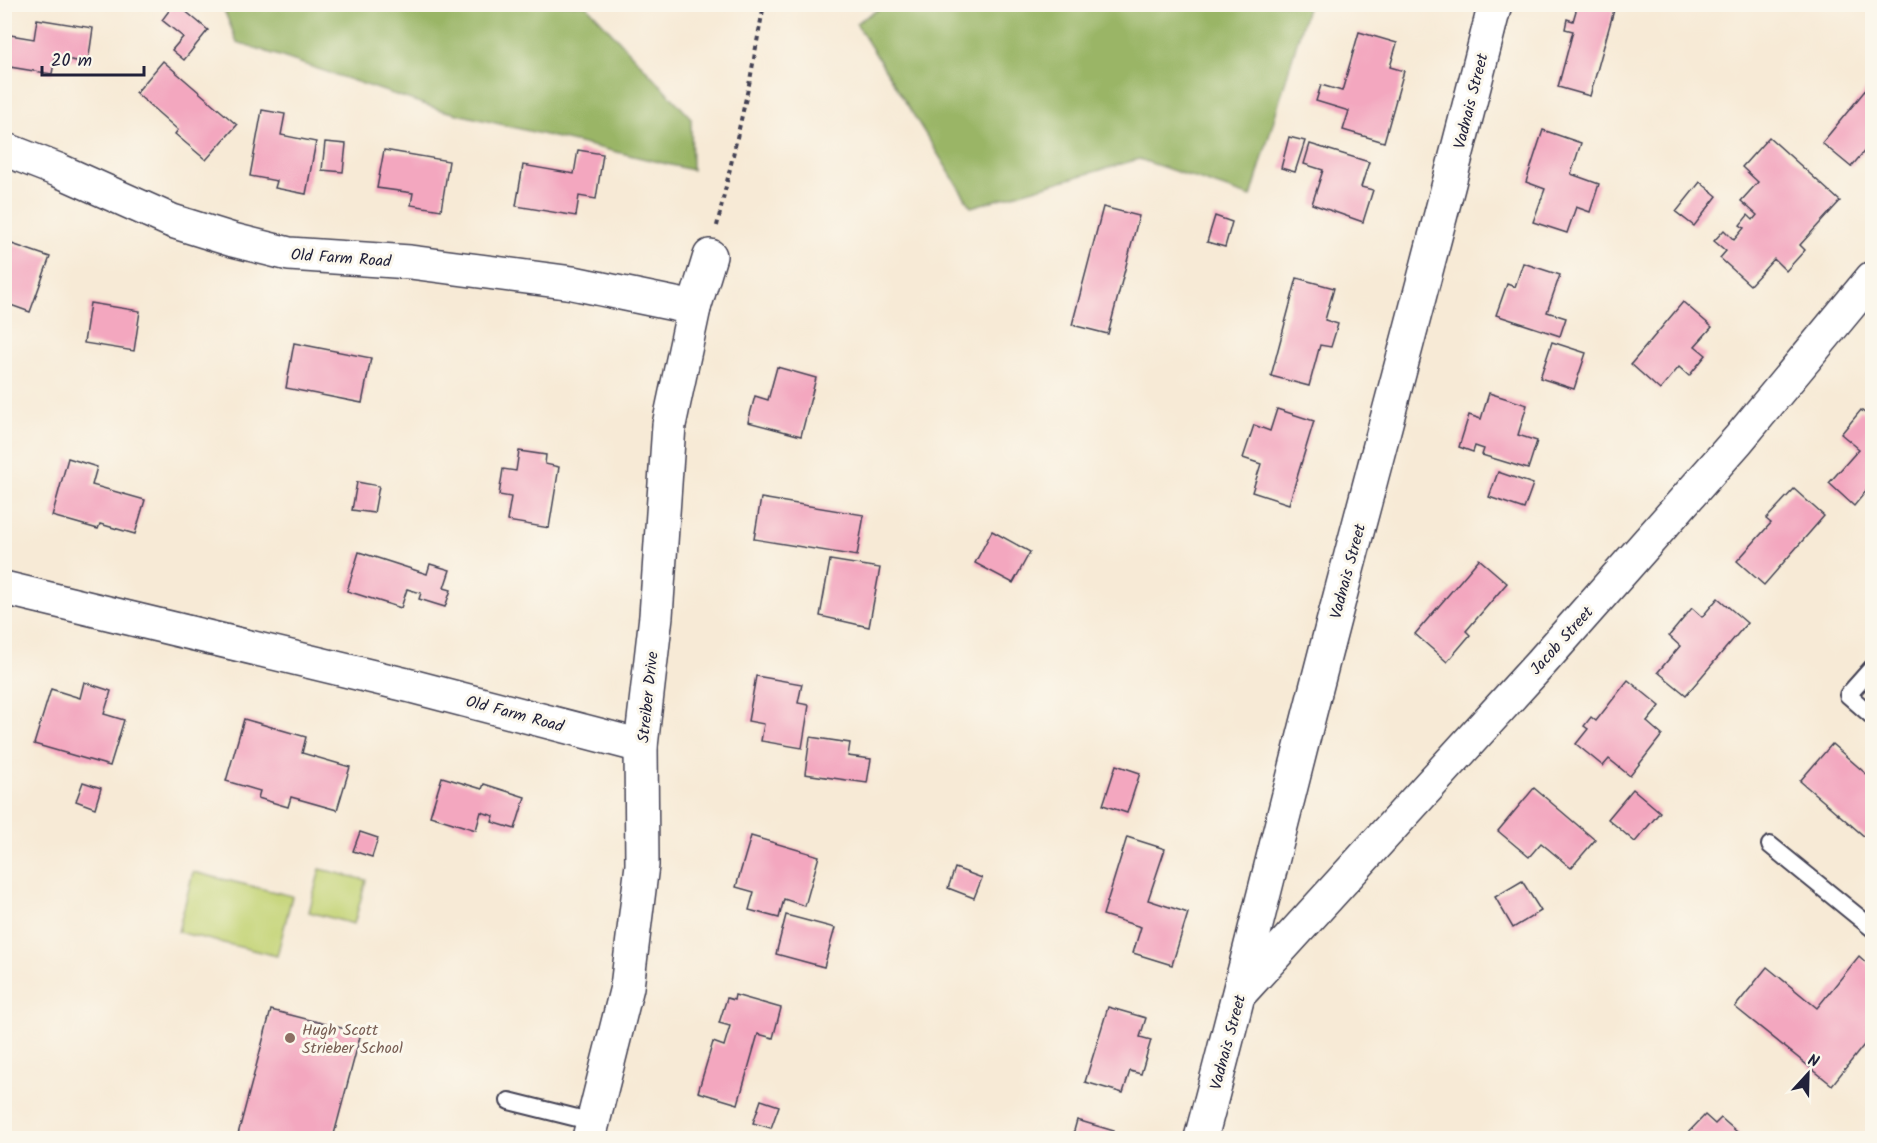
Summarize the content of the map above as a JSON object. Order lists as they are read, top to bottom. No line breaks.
{"streets":{"street":["Vadnais Street","Old Farm Road","Jacob Street","Streiber Drive"]},"crossings":[["Vadnais Street","Jacob Street"],["Old Farm Road","Streiber Drive"]],"places":["Hugh Scott Strieber School"],"scale_bar":"20 m","north":"top"}
